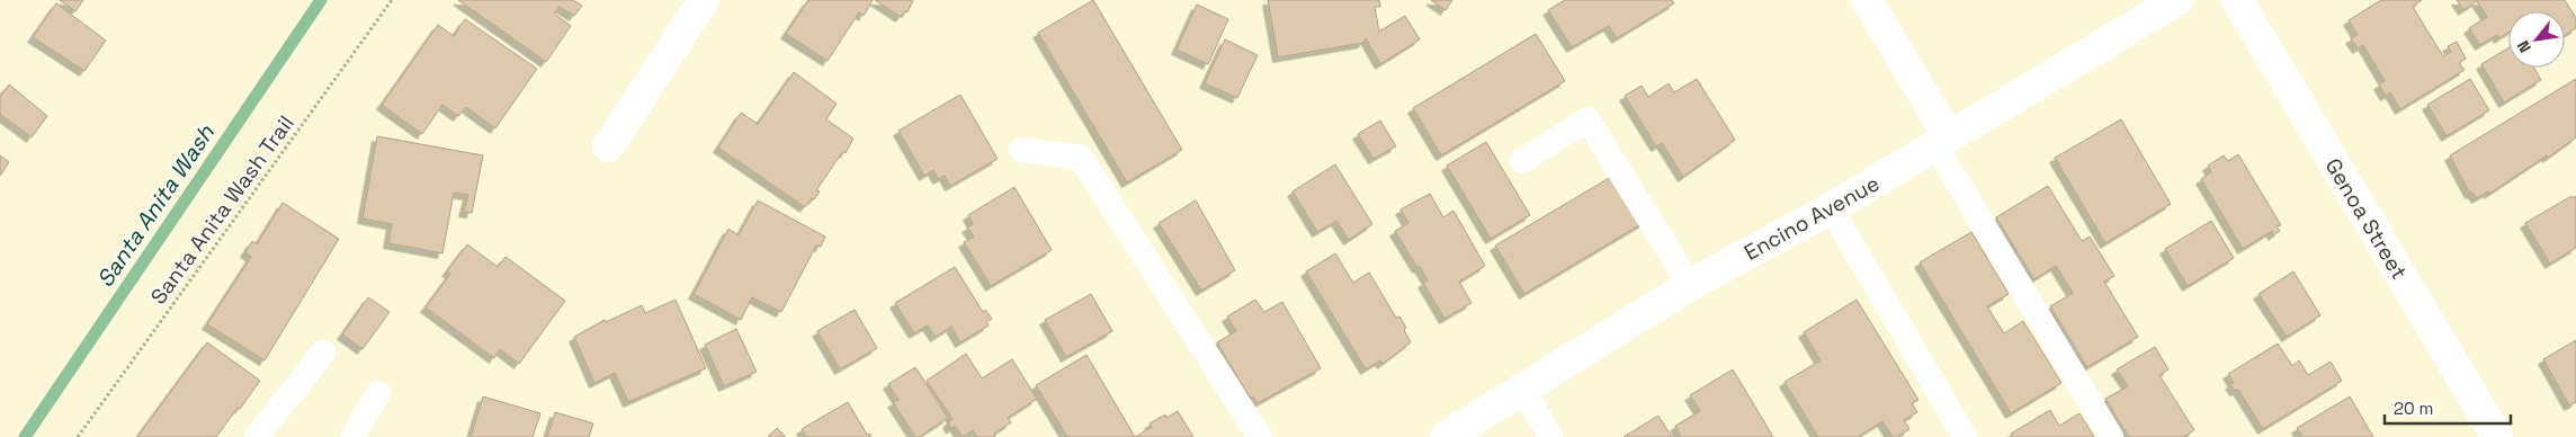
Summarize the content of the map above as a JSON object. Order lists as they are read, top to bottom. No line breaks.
{"streets":{"street":["Encino Avenue","Genoa Street"],"path":["Santa Anita Wash Trail"]},"water":["Santa Anita Wash"],"scale_bar":"20 m","north":"bottom left"}
